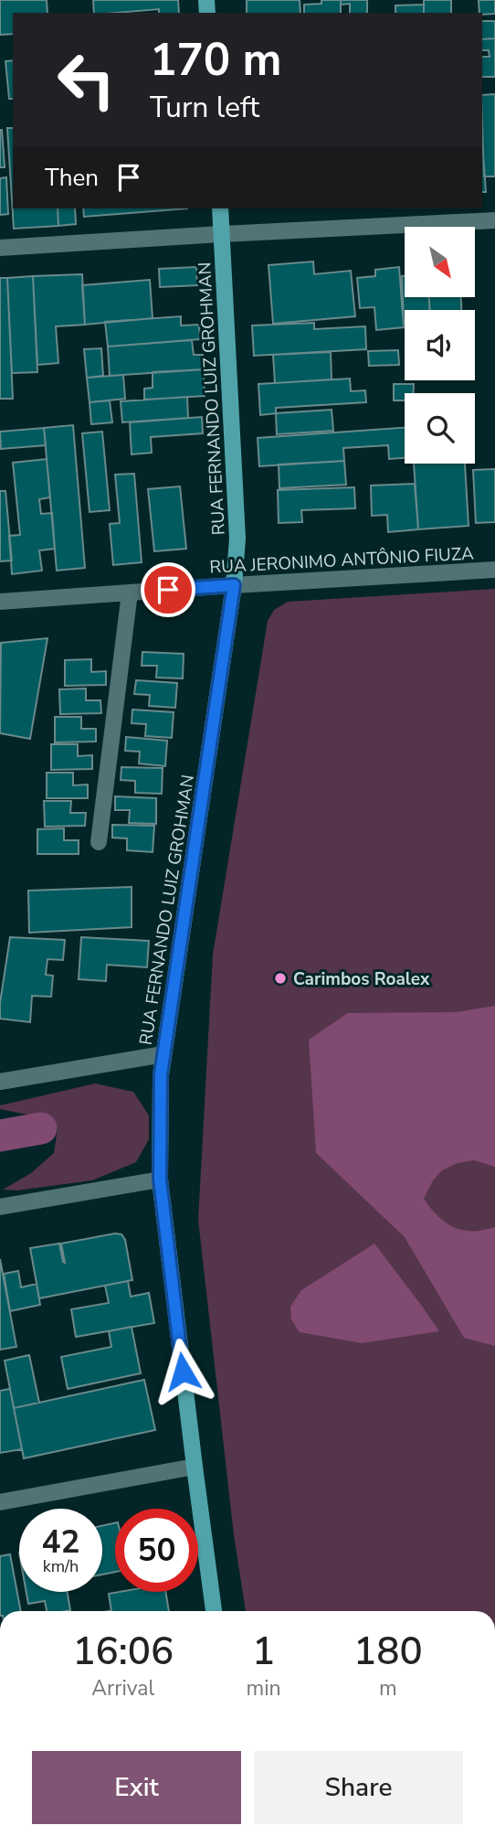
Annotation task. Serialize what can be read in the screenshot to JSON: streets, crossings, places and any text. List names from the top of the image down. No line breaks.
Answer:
{"streets":{"main road":["RUA FERNANDO LUIZ GROHMAN"],"street":["RUA JERONIMO ANTÔNIO FIUZA"]},"crossings":[["RUA FERNANDO LUIZ GROHMAN","RUA JERONIMO ANTÔNIO FIUZA"]],"places":["Carimbos Roalex"],"north":"bottom right","page":{"turn":["170 m","Turn left"],"then":"Then","speed":"42 km/h","limit":"50","eta":["16:06","Arrival","1","min","180","m"],"buttons":["Exit","Share"]}}
